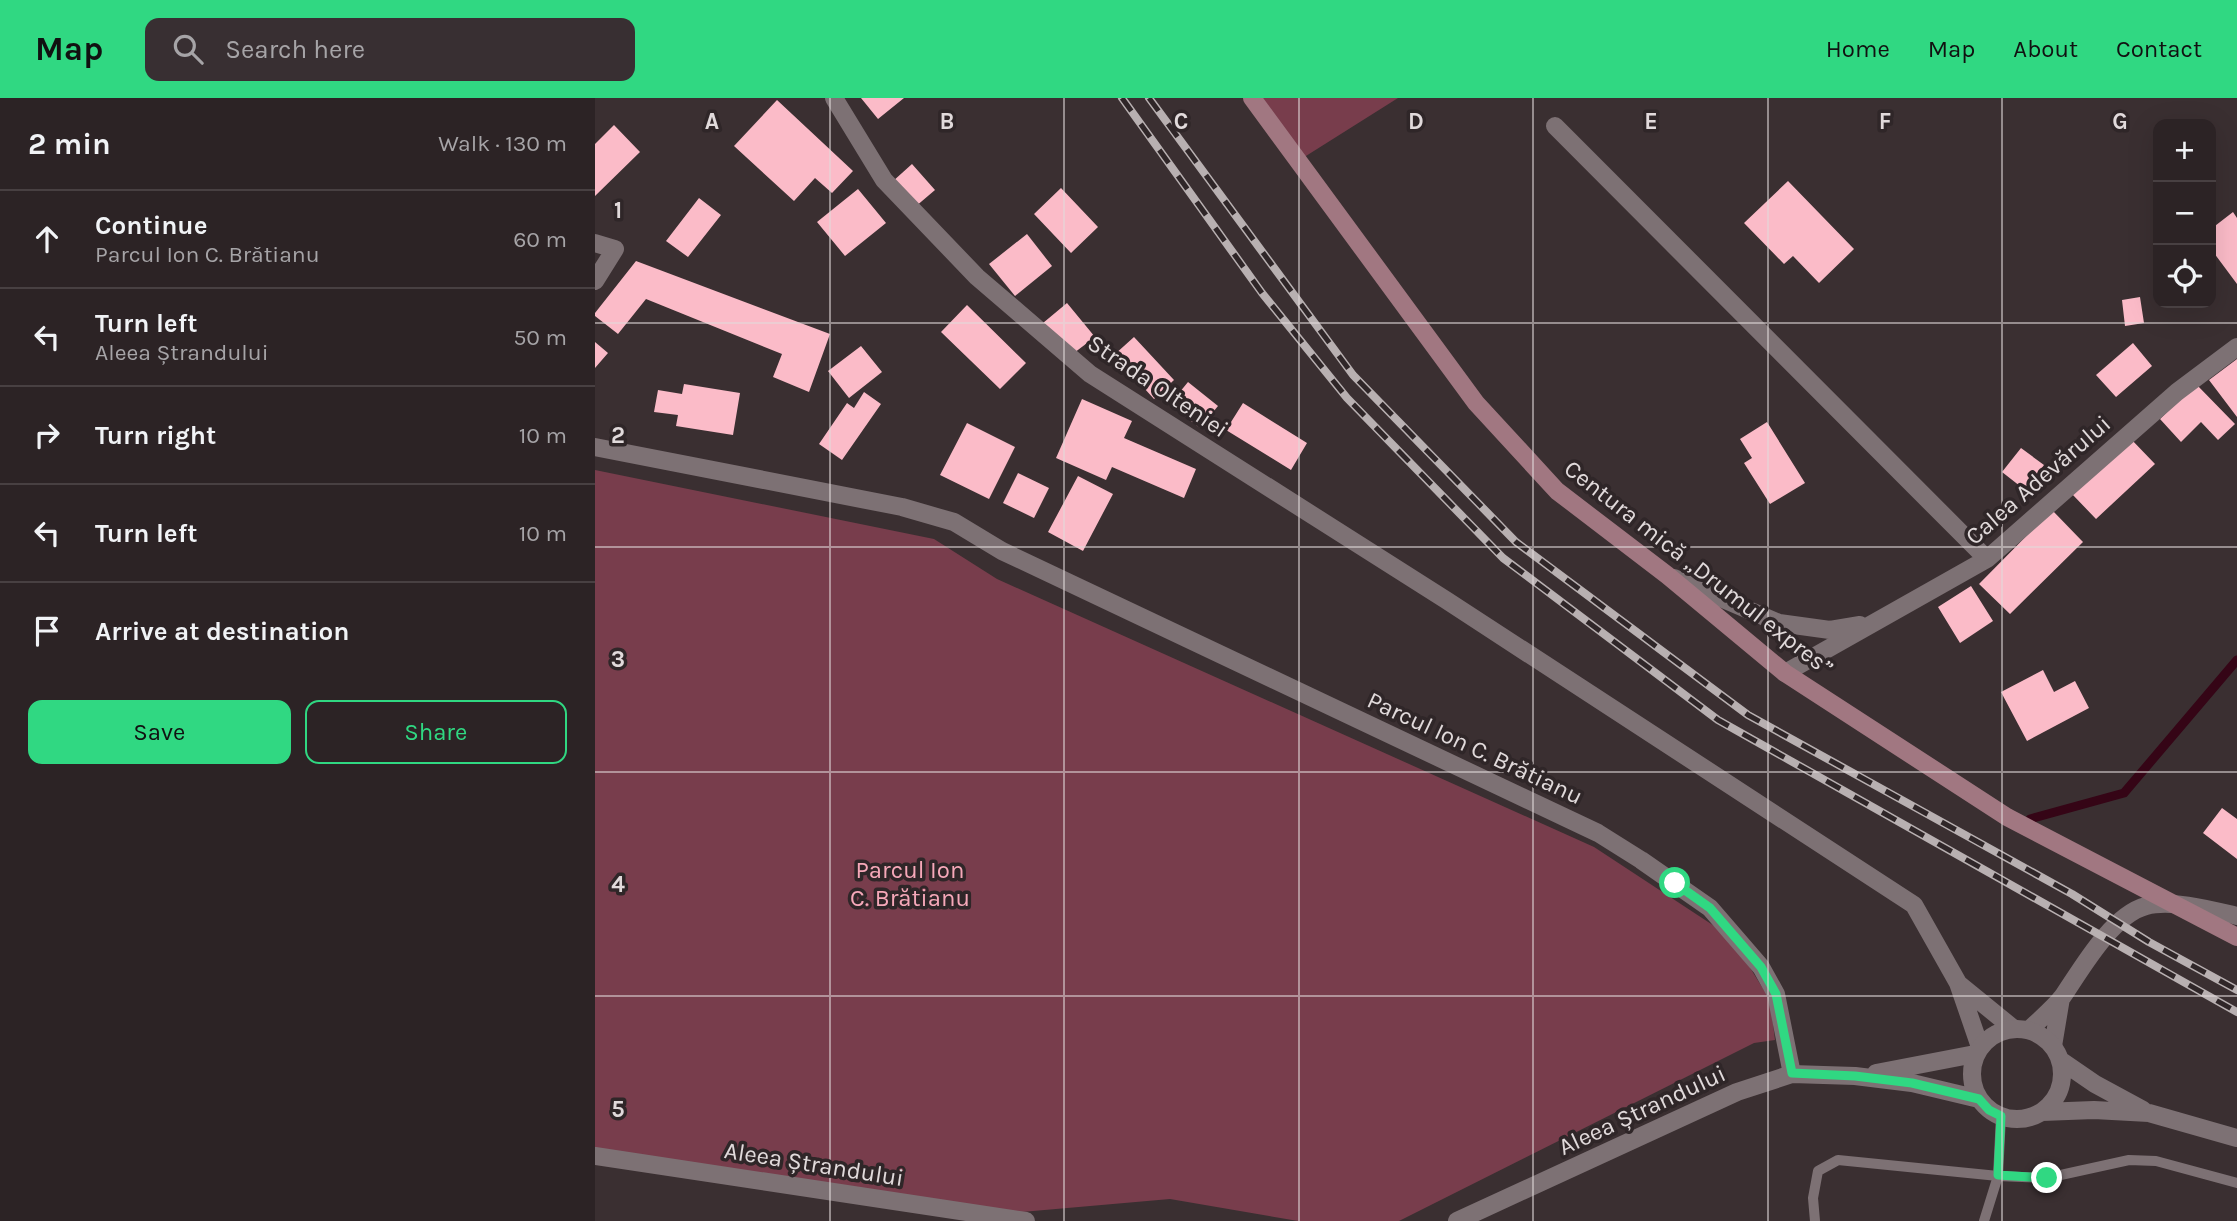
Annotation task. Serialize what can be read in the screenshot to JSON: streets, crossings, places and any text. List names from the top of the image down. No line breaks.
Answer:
{"streets":{"main road":["Centura mică „Drumul expres”"],"street":["Strada Olteniei","Calea Adevărului","Parcul Ion C. Brătianu","Aleea Ștrandului"]},"crossings":[["Calea Adevărului","Centura mică „Drumul expres”"],["Parcul Ion C. Brătianu","Aleea Ștrandului"]],"parks":["Parcul Ion C. Brătianu"],"page":{"header":"Map","search":"Search here","nav":["Home","Map","About","Contact"],"heading":["2 min","Walk · 130 m"],"map_buttons":["+","−"],"list":[["Continue","Parcul Ion C. Brătianu","60 m"],["Turn left","Aleea Ștrandului","50 m"],["Turn right","10 m"],["Turn left","10 m"],"Arrive at destination"],"buttons":["Save","Share"]},"grid":{"columns":["A","B","C","D","E","F","G"],"rows":["1","2","3","4","5"]}}
